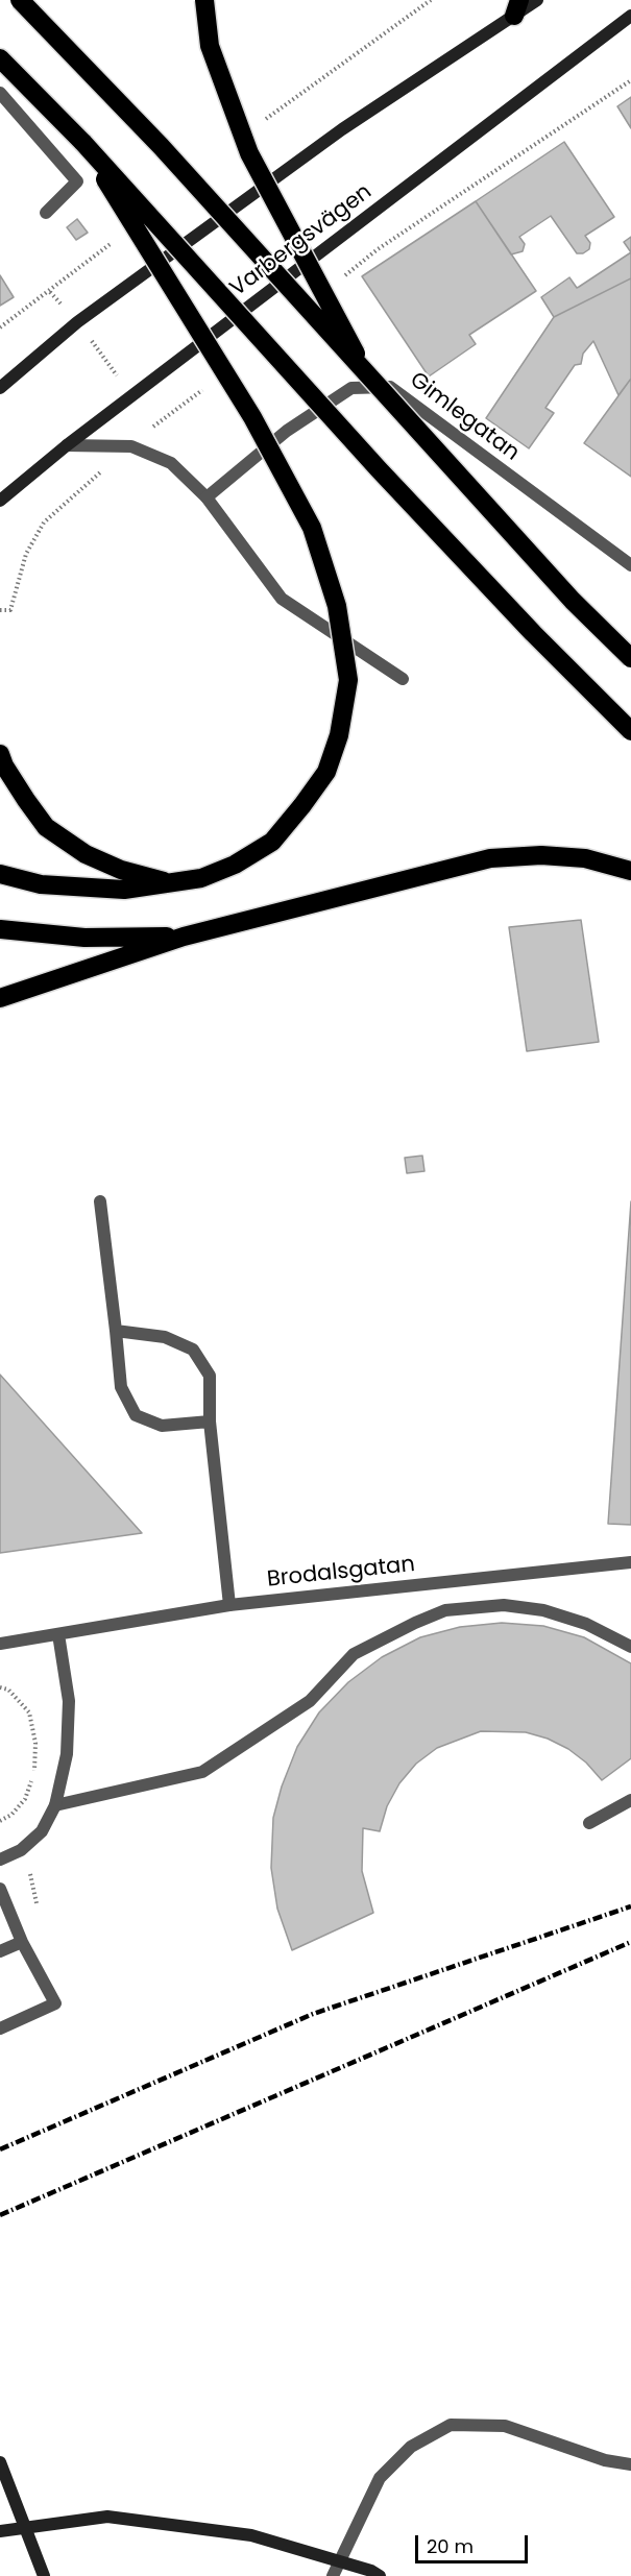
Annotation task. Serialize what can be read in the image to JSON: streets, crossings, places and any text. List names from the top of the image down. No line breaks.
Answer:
{"streets":{"main road":["Varbergsvägen"],"street":["Gimlegatan","Brodalsgatan"]},"scale_bar":"20 m"}
